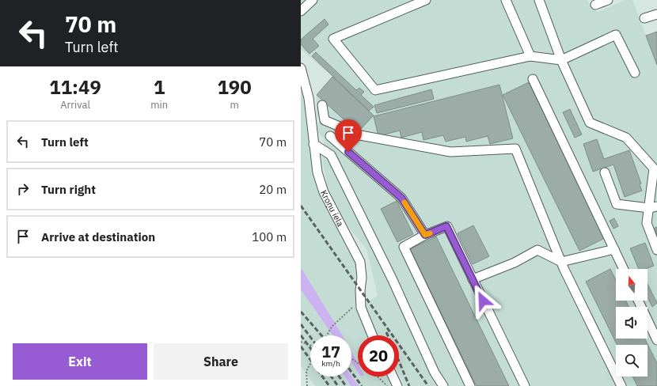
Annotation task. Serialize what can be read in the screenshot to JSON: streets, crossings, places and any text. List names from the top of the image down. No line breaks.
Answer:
{"streets":{"street":["Kroņu iela"]},"north":"top","page":{"turn":["70 m","Turn left"],"eta":["11:49","Arrival","1","min","190","m"],"list":[{"name":"Turn left","value":"70 m"},{"name":"Turn right","value":"20 m"},{"name":"Arrive at destination","value":"100 m"}],"speed":"17 km/h","limit":"20","buttons":["Exit","Share"]}}
